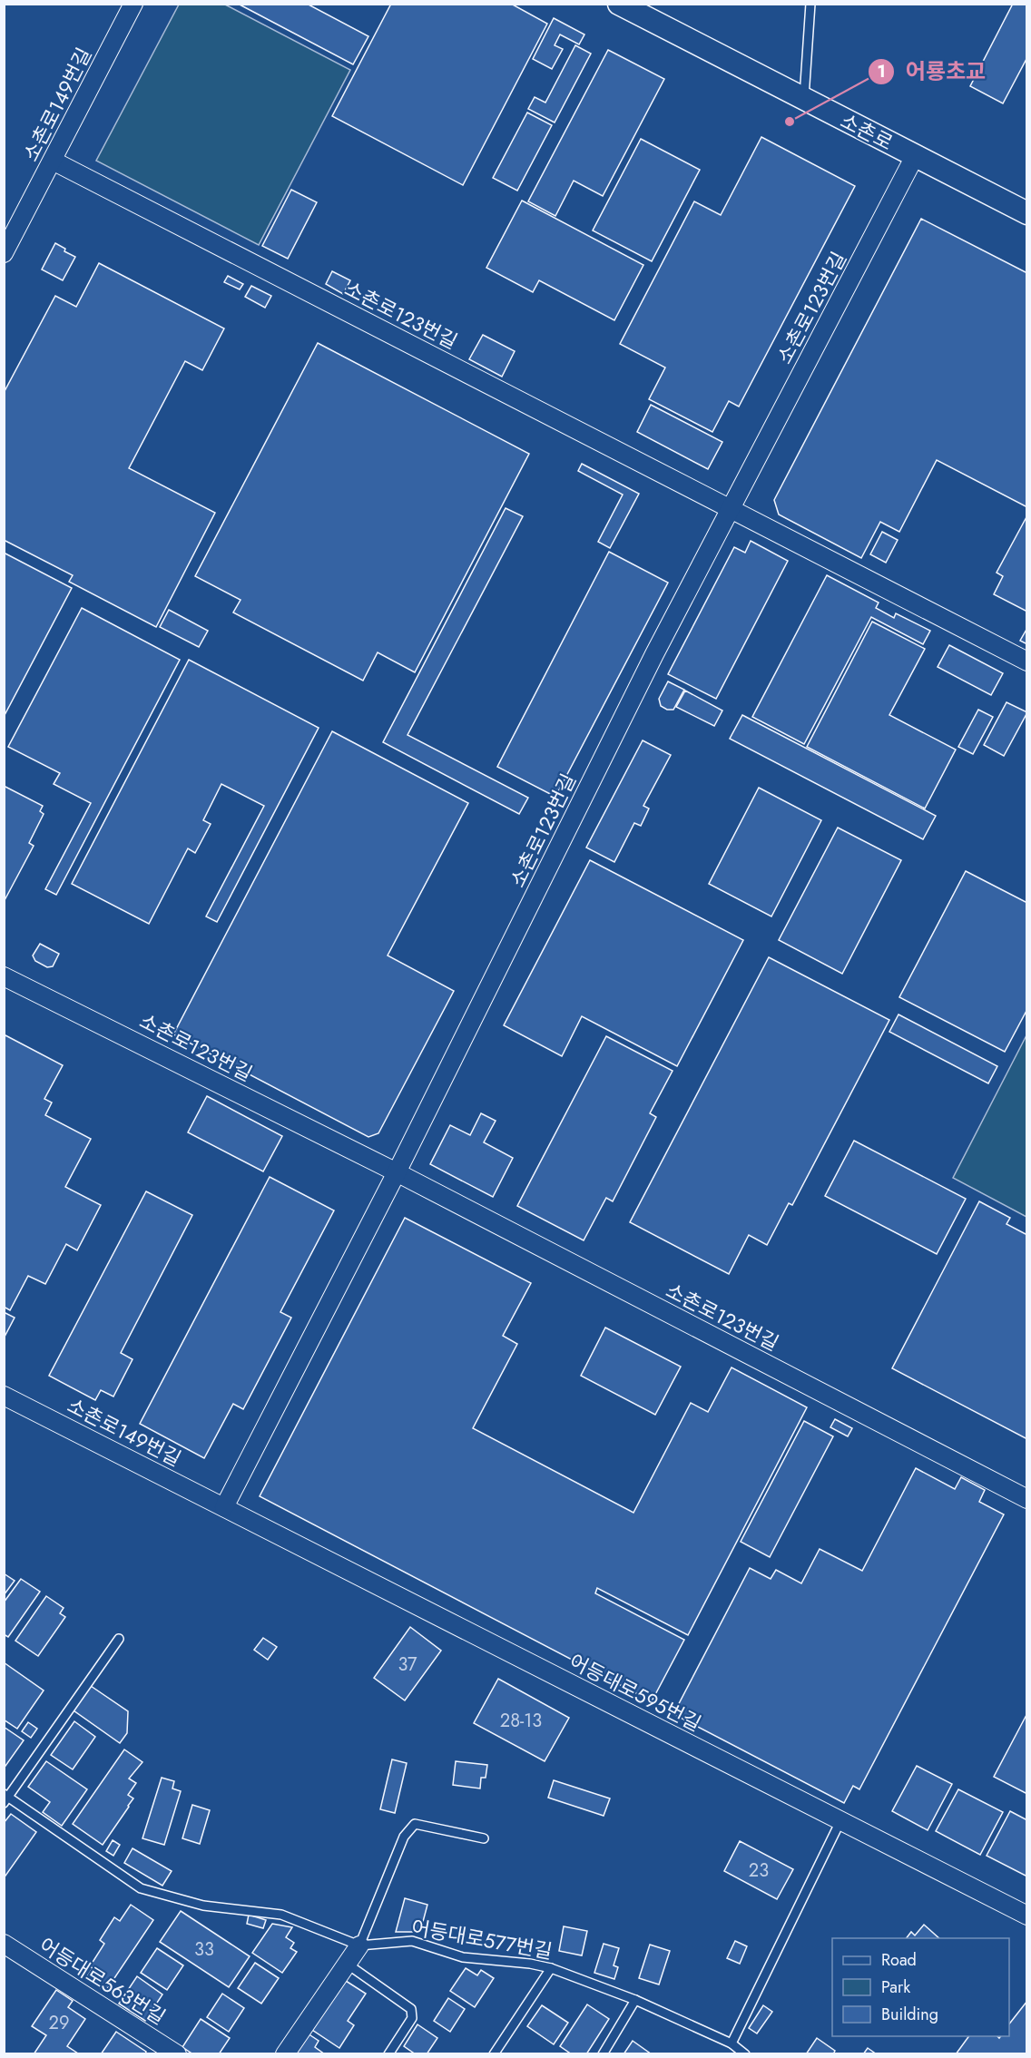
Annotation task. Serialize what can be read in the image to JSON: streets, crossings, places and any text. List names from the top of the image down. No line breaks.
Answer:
{"streets":{"street":["소촌로149번길","소촌로","소촌로123번길","어등대로595번길","어등대로563번길"],"lane":["어등대로577번길"]},"crossings":[["소촌로149번길","소촌로123번길"],["소촌로149번길","어등대로595번길"],["소촌로","소촌로123번길"],["소촌로123번길","어등대로595번길"]],"places":["어룡초교"],"house_numbers":["37","28-13","23","33","29"],"legend":["Road","Park","Building"]}
